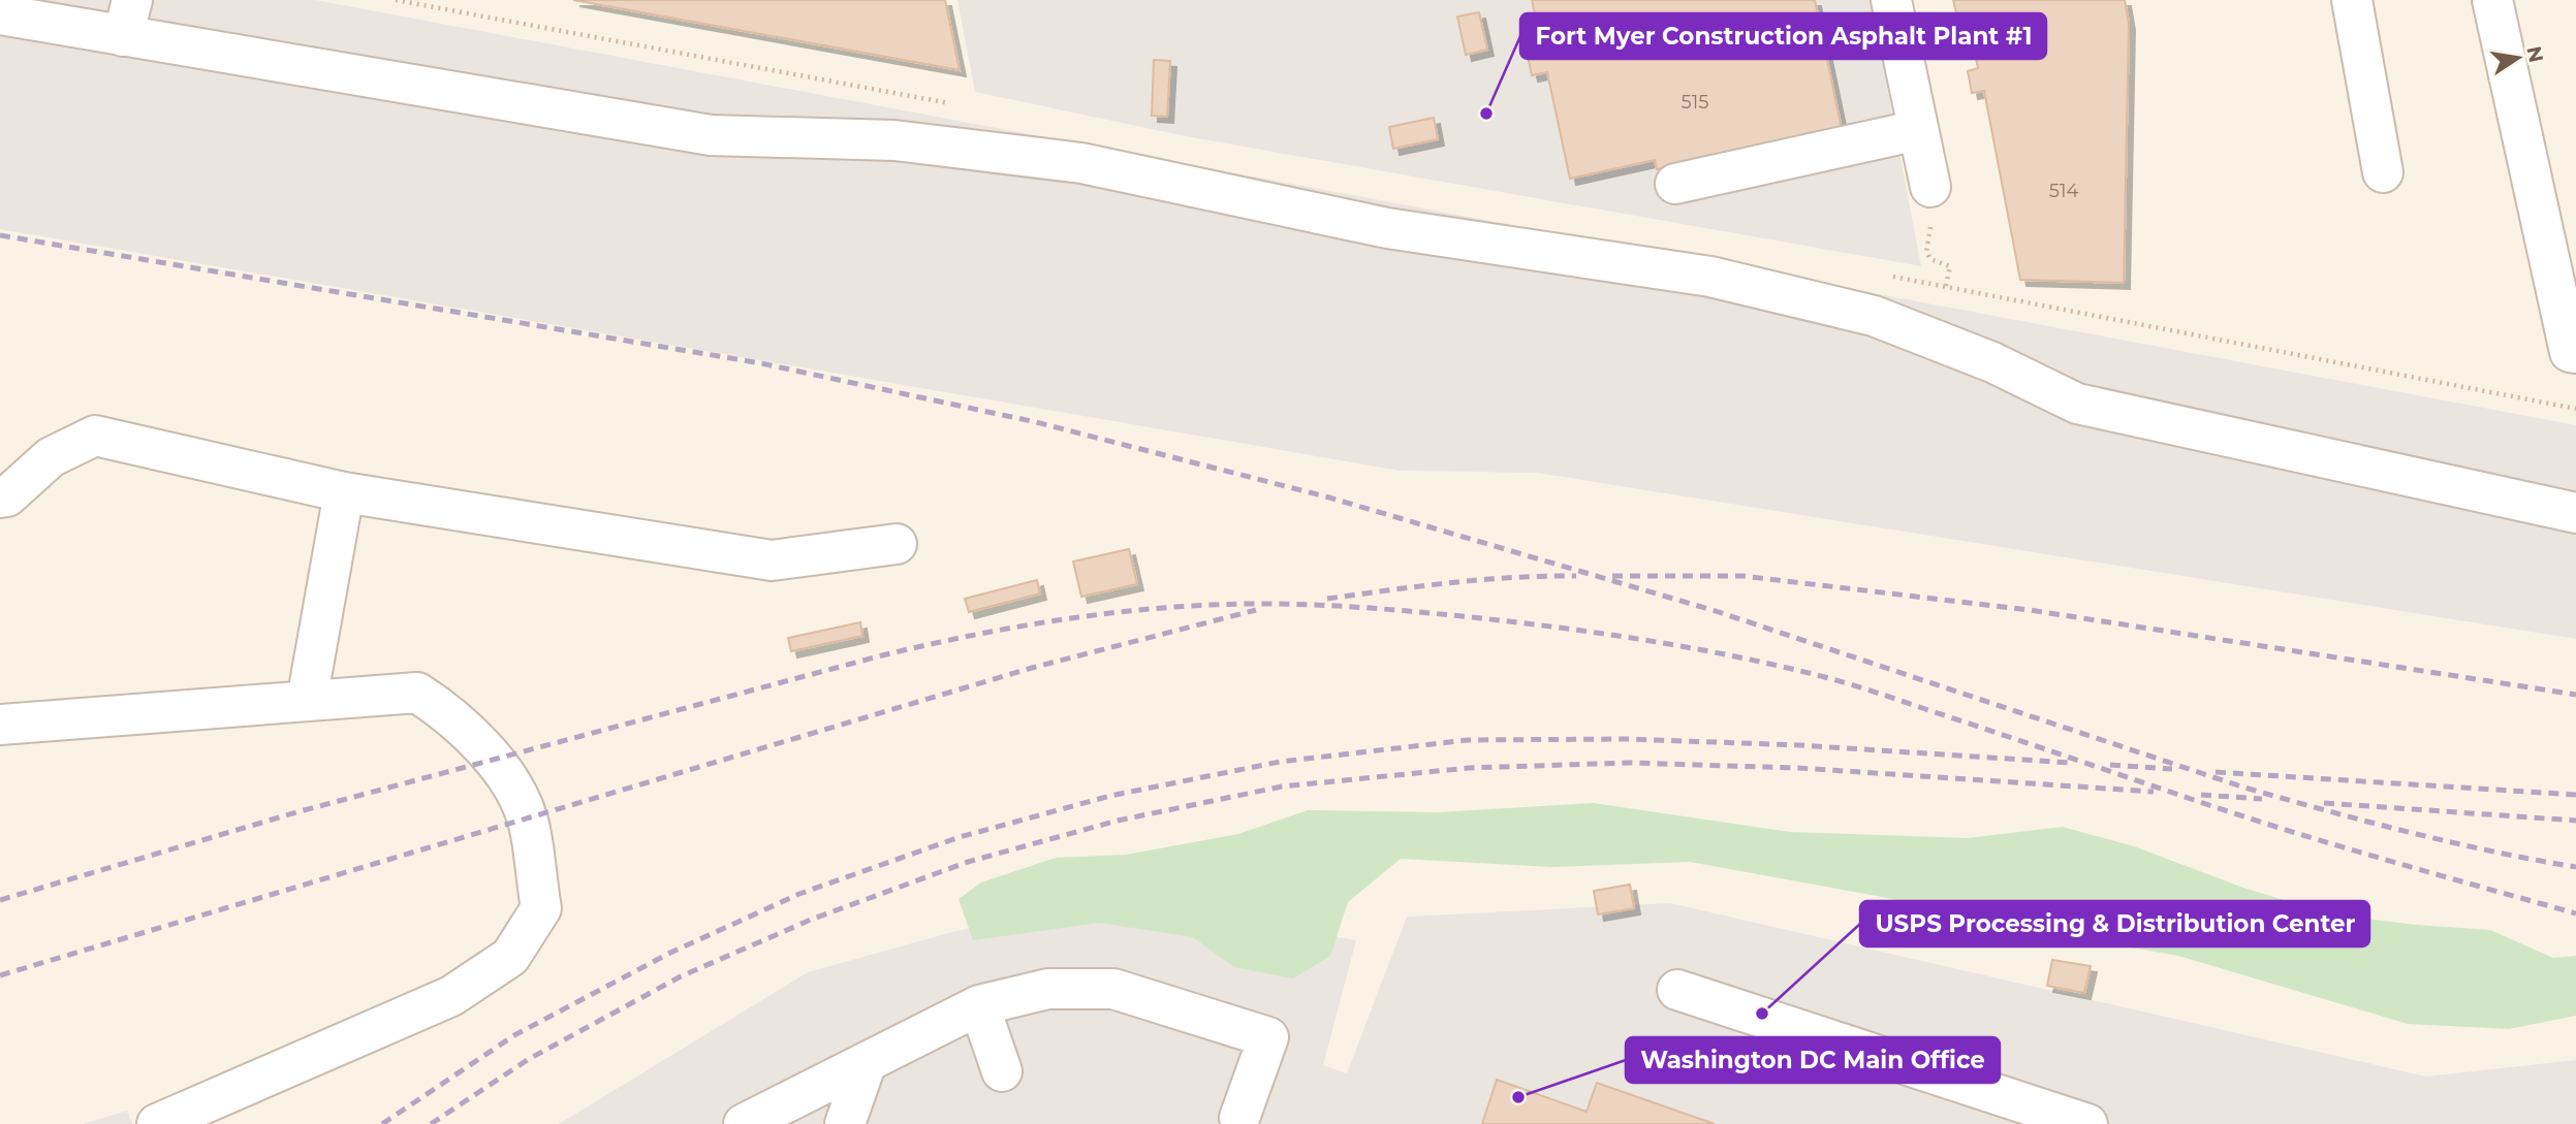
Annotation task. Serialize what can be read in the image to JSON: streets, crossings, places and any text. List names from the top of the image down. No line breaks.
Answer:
{"places":["Fort Myer Construction Asphalt Plant #1","USPS Processing & Distribution Center","Washington DC Main Office"],"house_numbers":["515","514"],"north":"right"}
